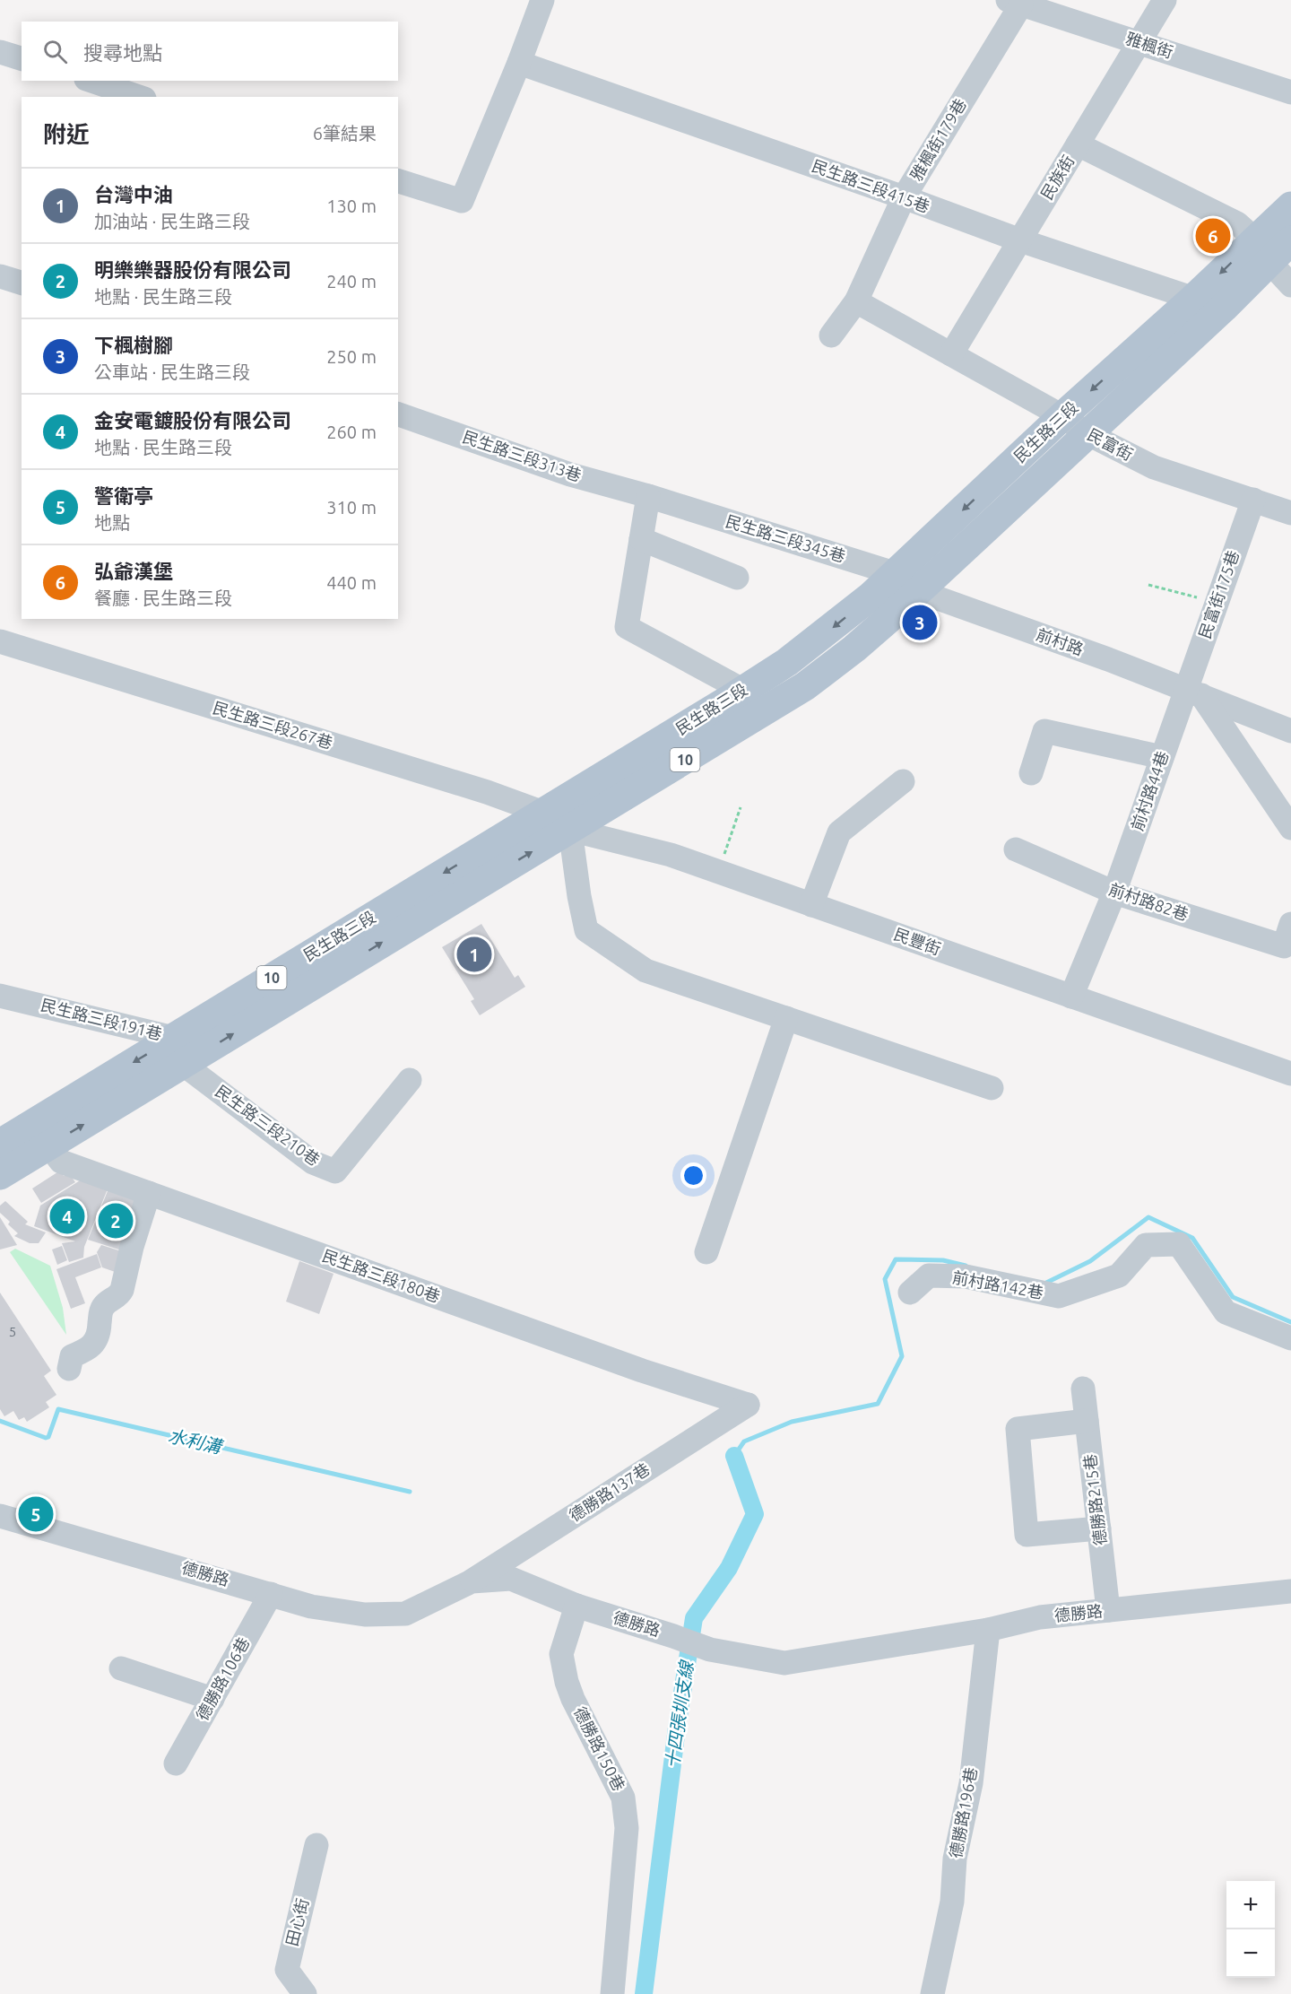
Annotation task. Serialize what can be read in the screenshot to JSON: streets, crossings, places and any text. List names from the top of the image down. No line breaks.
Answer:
{"streets":{"main road":["民生路三段","10"],"street":["雅楓街","雅楓街179巷","民族街","民生路三段415巷","民富街","民生路三段313巷","民生路三段345巷","民富街175巷","前村路","民生路三段267巷","前村路44巷","前村路82巷","民豐街","民生路三段191巷","民生路三段210巷","民生路三段180巷","前村路142巷","德勝路137巷","德勝路215巷","德勝路","德勝路106巷","德勝路150巷","德勝路196巷","田心街"]},"crossings":[["雅楓街","雅楓街179巷"],["雅楓街","民族街"],["雅楓街179巷","民生路三段415巷"],["雅楓街179巷","民富街"],["民族街","民生路三段415巷"],["民族街","民富街"],["民生路三段415巷","民生路三段"],["民生路三段","民富街"],["民生路三段","民生路三段345巷"],["民生路三段","前村路"],["民生路三段","民生路三段267巷"],["民生路三段","民豐街"],["民生路三段","民生路三段191巷"],["民生路三段","民生路三段210巷"],["民生路三段","民生路三段180巷"],["民富街","民富街175巷"],["民生路三段313巷","民生路三段345巷"],["民生路三段345巷","前村路"],["民富街175巷","前村路"],["民富街175巷","前村路44巷"],["前村路","前村路44巷"],["民生路三段267巷","民豐街"],["前村路44巷","前村路82巷"],["前村路44巷","民豐街"],["民生路三段191巷","民生路三段210巷"],["民生路三段180巷","德勝路137巷"],["德勝路137巷","德勝路"],["德勝路215巷","德勝路"],["德勝路","德勝路106巷"],["德勝路","德勝路150巷"],["德勝路","德勝路196巷"]],"water":["水利溝","十四張圳支線"],"house_numbers":["5"],"page":{"search":"搜尋地點","heading":["附近","6筆結果"],"list":[{"mark":"1","name":"台灣中油","note":"加油站 · 民生路三段","value":"130 m"},{"mark":"2","name":"明樂樂器股份有限公司","note":"地點 · 民生路三段","value":"240 m"},{"mark":"3","name":"下楓樹腳","note":"公車站 · 民生路三段","value":"250 m"},{"mark":"4","name":"金安電鍍股份有限公司","note":"地點 · 民生路三段","value":"260 m"},{"mark":"5","name":"警衛亭","note":"地點","value":"310 m"},{"mark":"6","name":"弘爺漢堡","note":"餐廳 · 民生路三段","value":"440 m"}],"pins":["6","3","1","4","2","5"],"map_buttons":["+","−"]}}
